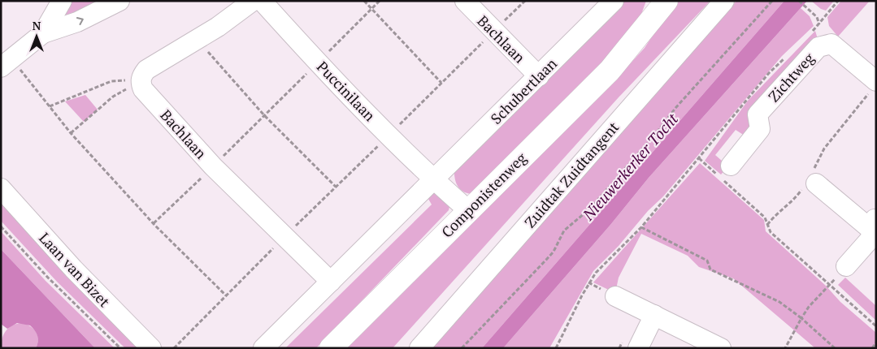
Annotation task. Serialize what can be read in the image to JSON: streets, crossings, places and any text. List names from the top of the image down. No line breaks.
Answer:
{"streets":{"main road":["Componistenweg"],"street":["Bachlaan","Zichtweg","Puccinilaan","Schubertlaan","Zuidtak Zuidtangent","Laan van Bizet"]},"crossings":[["Bachlaan","Schubertlaan"],["Puccinilaan","Schubertlaan"]],"water":["Nieuwerkerker Tocht"],"north":"top"}
